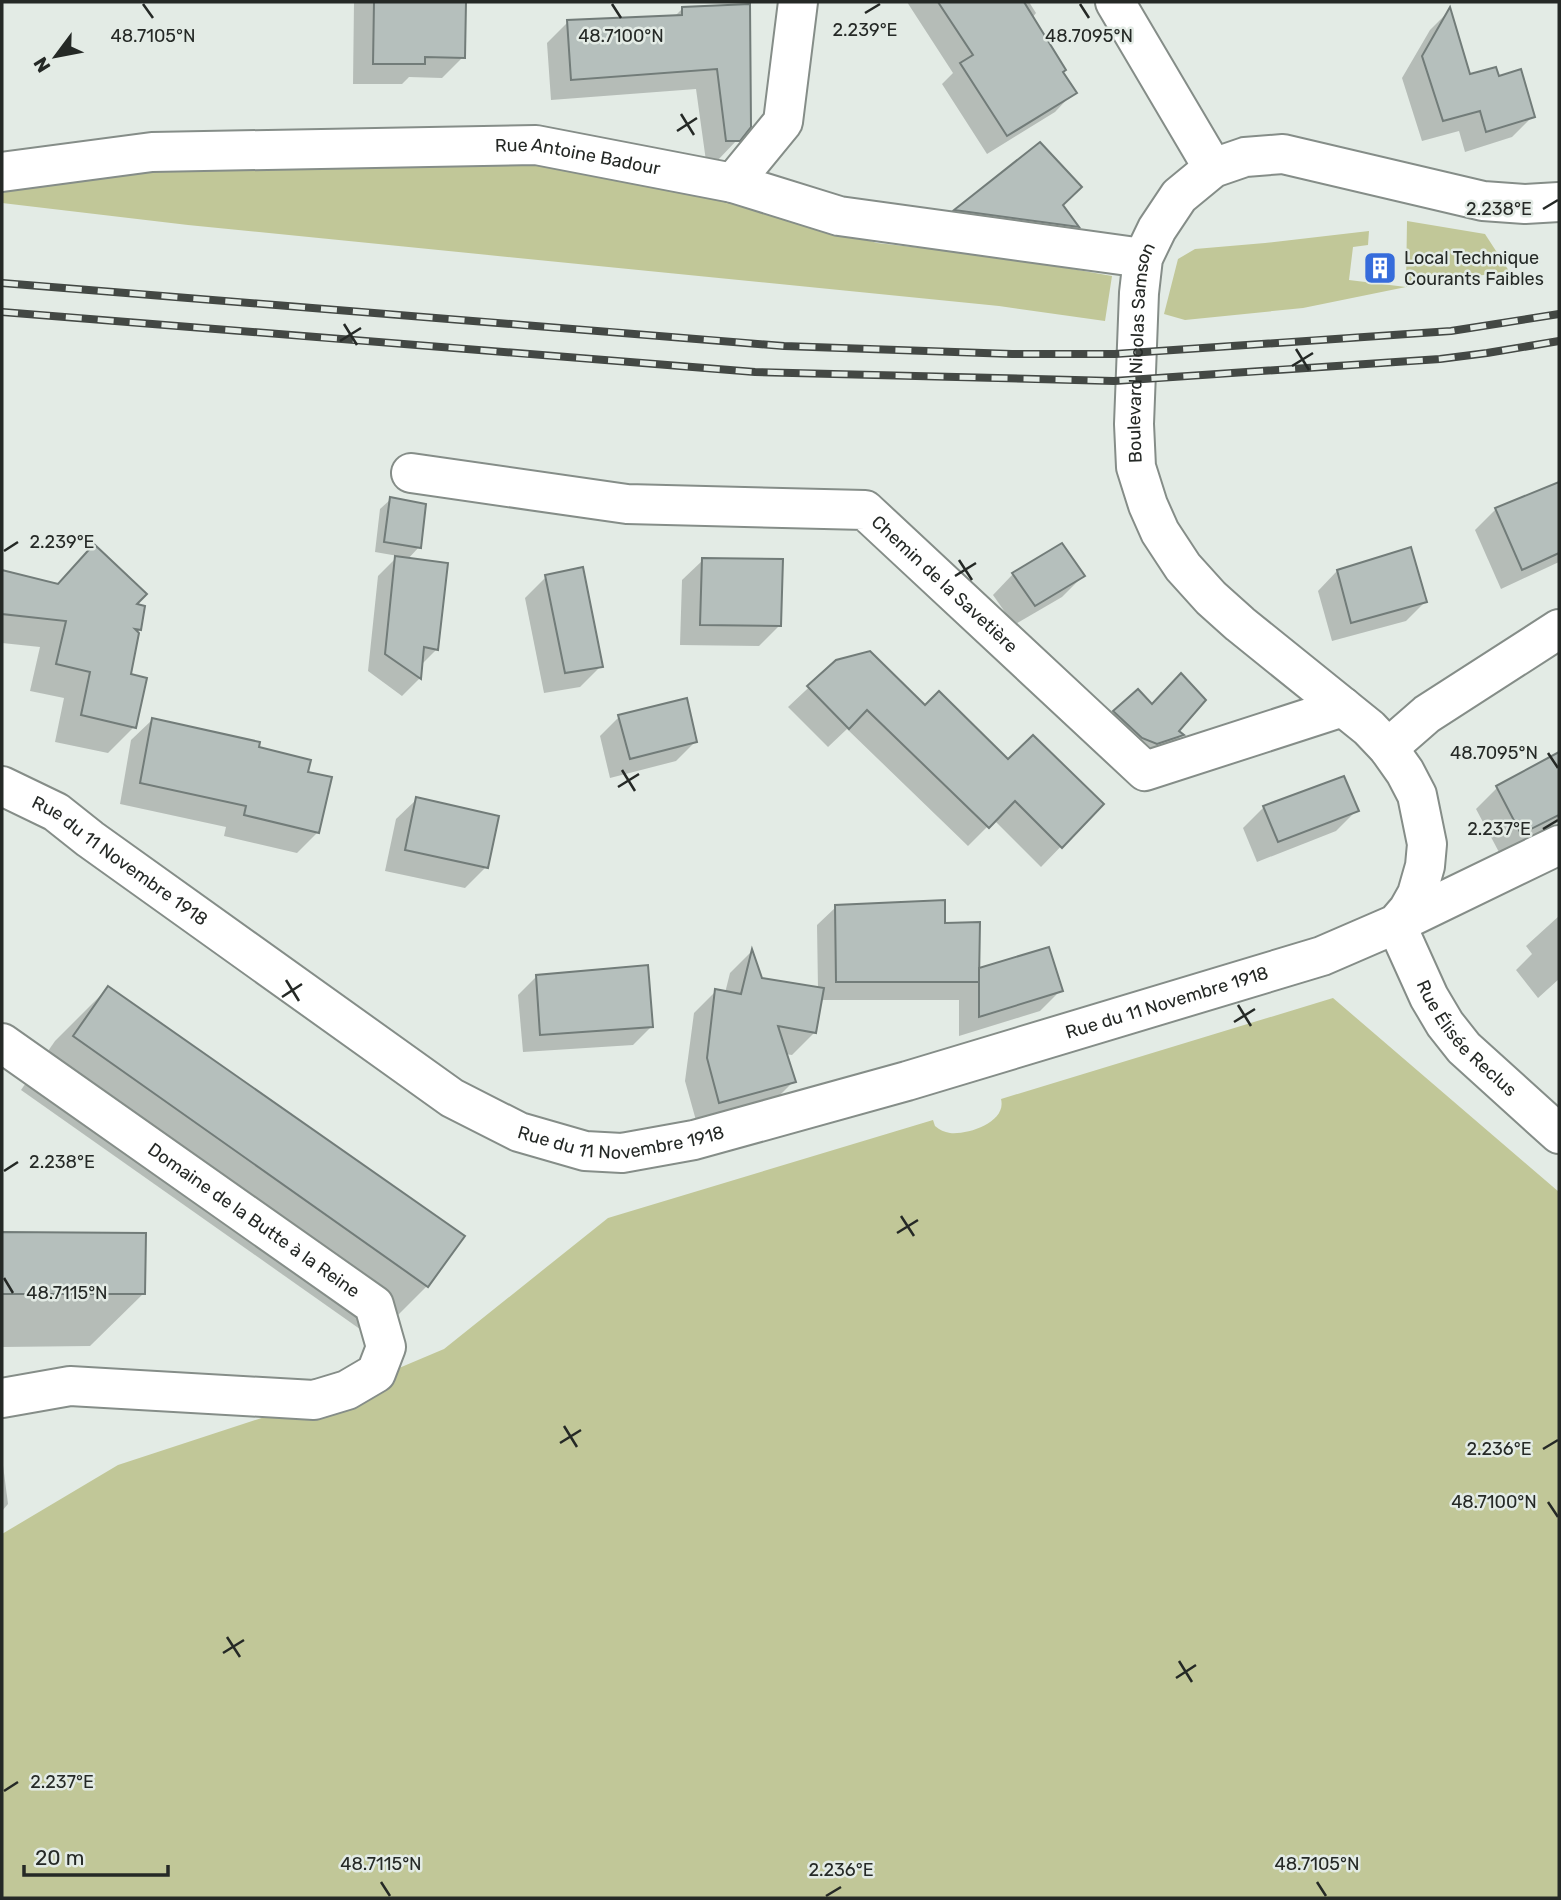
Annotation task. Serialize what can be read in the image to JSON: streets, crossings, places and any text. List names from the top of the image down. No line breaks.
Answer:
{"streets":{"street":["Rue Antoine Badour","Boulevard Nicolas Samson","Chemin de la Savetière","Rue du 11 Novembre 1918","Rue Élisée Reclus","Domaine de la Butte à la Reine"]},"crossings":[["Rue Antoine Badour","Boulevard Nicolas Samson"],["Boulevard Nicolas Samson","Chemin de la Savetière"],["Boulevard Nicolas Samson","Rue du 11 Novembre 1918"],["Boulevard Nicolas Samson","Rue Élisée Reclus"],["Rue du 11 Novembre 1918","Rue Élisée Reclus"]],"places":{"building":["Local Technique Courants Faibles"]},"scale_bar":"20 m","north":"bottom left","coordinates":["2.239°E","48.7105°N","48.7100°N","48.7095°N","2.238°E","2.237°E","48.7115°N","2.236°E"]}
